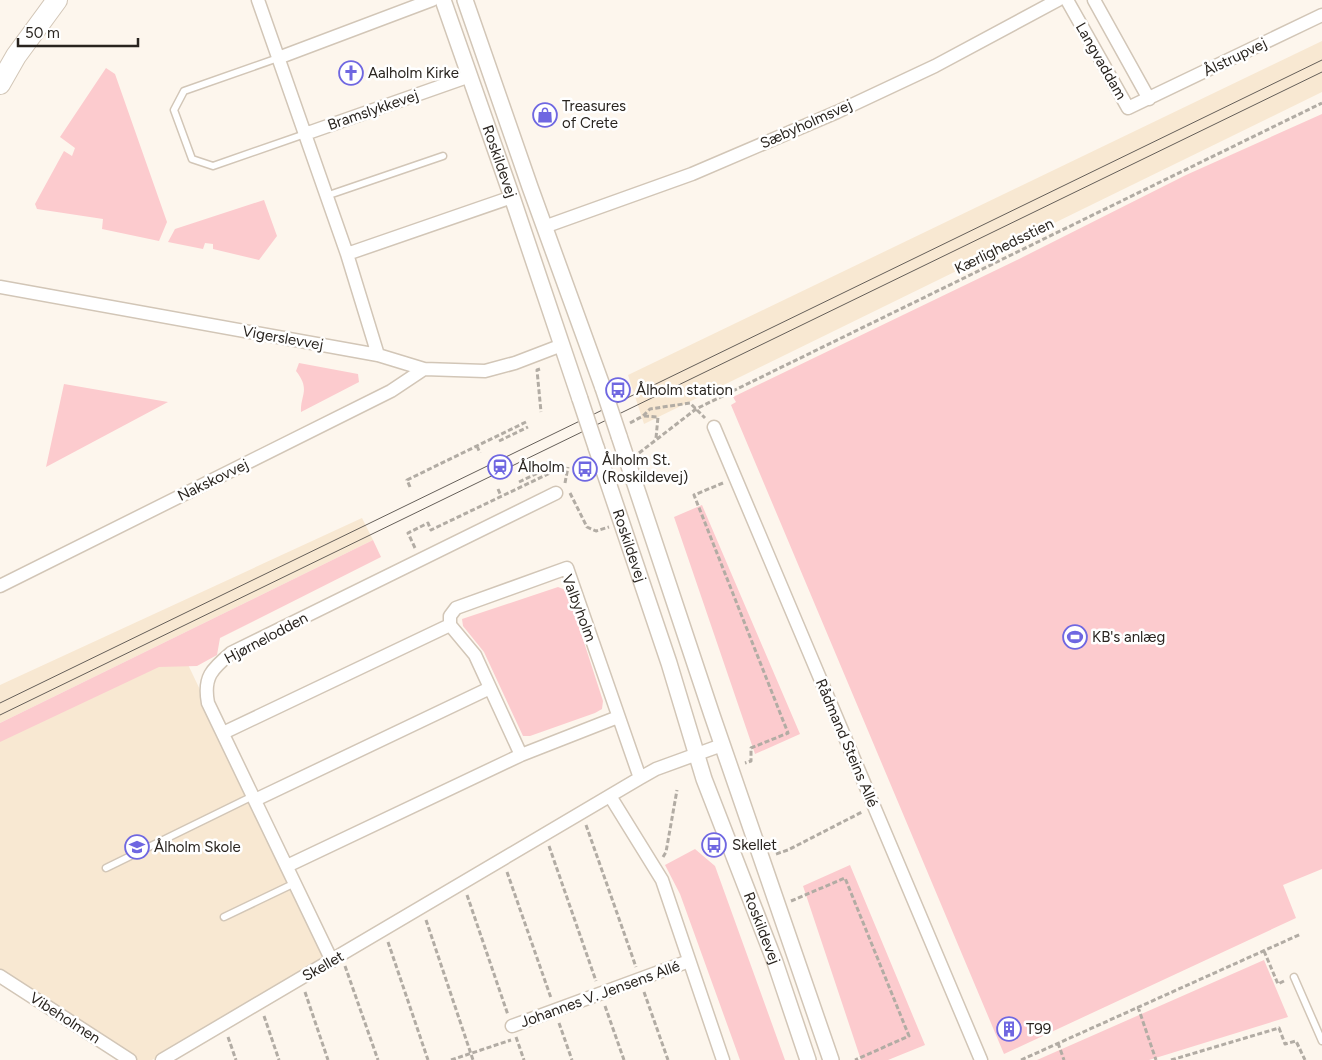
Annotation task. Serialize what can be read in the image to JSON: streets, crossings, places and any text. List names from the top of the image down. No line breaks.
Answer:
{"streets":{"street":["Ålstrupvej","Langvaddam","Bramslykkevej","Sæbyholmsvej","Roskildevej","Vigerslevvej","Nakskovvej","Valbyholm","Hjørnelodden","Rådmand Steins Allé","Skellet","Johannes V. Jensens Allé","Vibeholmen"],"path":["Kærlighedsstien"]},"crossings":[["Ålstrupvej","Langvaddam"],["Bramslykkevej","Roskildevej"],["Sæbyholmsvej","Roskildevej"],["Roskildevej","Kærlighedsstien"],["Roskildevej","Vigerslevvej"],["Roskildevej","Skellet"],["Vigerslevvej","Nakskovvej"],["Valbyholm","Skellet"],["Hjørnelodden","Skellet"],["Skellet","Johannes V. Jensens Allé"]],"places":{"church":["Aalholm Kirke"],"shop":["Treasures of Crete"],"bus stop":["Ålholm station","Ålholm St. (Roskildevej)","Skellet"],"station":["Ålholm"],"sports":["KB's anlæg"],"school or university":["Ålholm Skole"],"building":["T99"]},"scale_bar":"50 m"}
